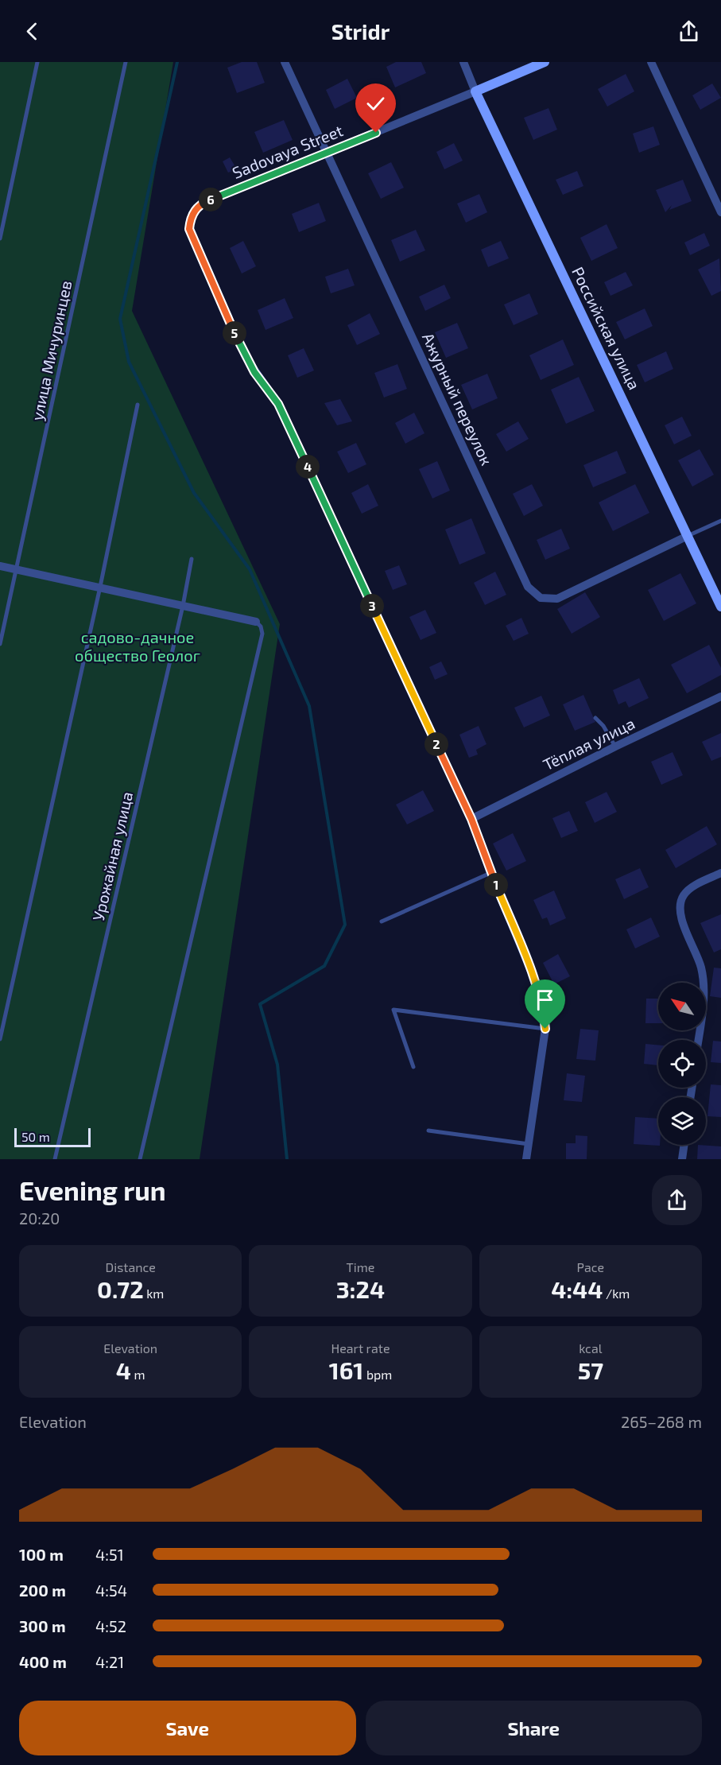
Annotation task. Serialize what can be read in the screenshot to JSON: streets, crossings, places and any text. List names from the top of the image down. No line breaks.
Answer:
{"streets":{"street":["Sadovaya Street","Российская улица","Ажурный переулок","Тёплая улица"],"lane":["улица Мичуринцев","Урожайная улица"]},"crossings":[["Sadovaya Street","Российская улица"],["Sadovaya Street","Ажурный переулок"],["Sadovaya Street","Тёплая улица"],["Российская улица","Ажурный переулок"]],"parks":["садово-дачное общество Геолог"],"scale_bar":"50 m","north":"top left","page":{"header":"Stridr","pins":["6","5","4","3","2","1"],"scale":"50 m","heading":["Evening run","20:20"],"stats":[["Distance","0.72 km"],["Time","3:24"],["Pace","4:44 /km"],["Elevation","4 m"],["Heart rate","161 bpm"],["kcal","57"]],"chart":["Elevation","265–268 m"],"list":[{"name":"100 m","note":"4:51"},{"name":"200 m","note":"4:54"},{"name":"300 m","note":"4:52"},{"name":"400 m","note":"4:21"}],"buttons":["Save","Share"]}}
